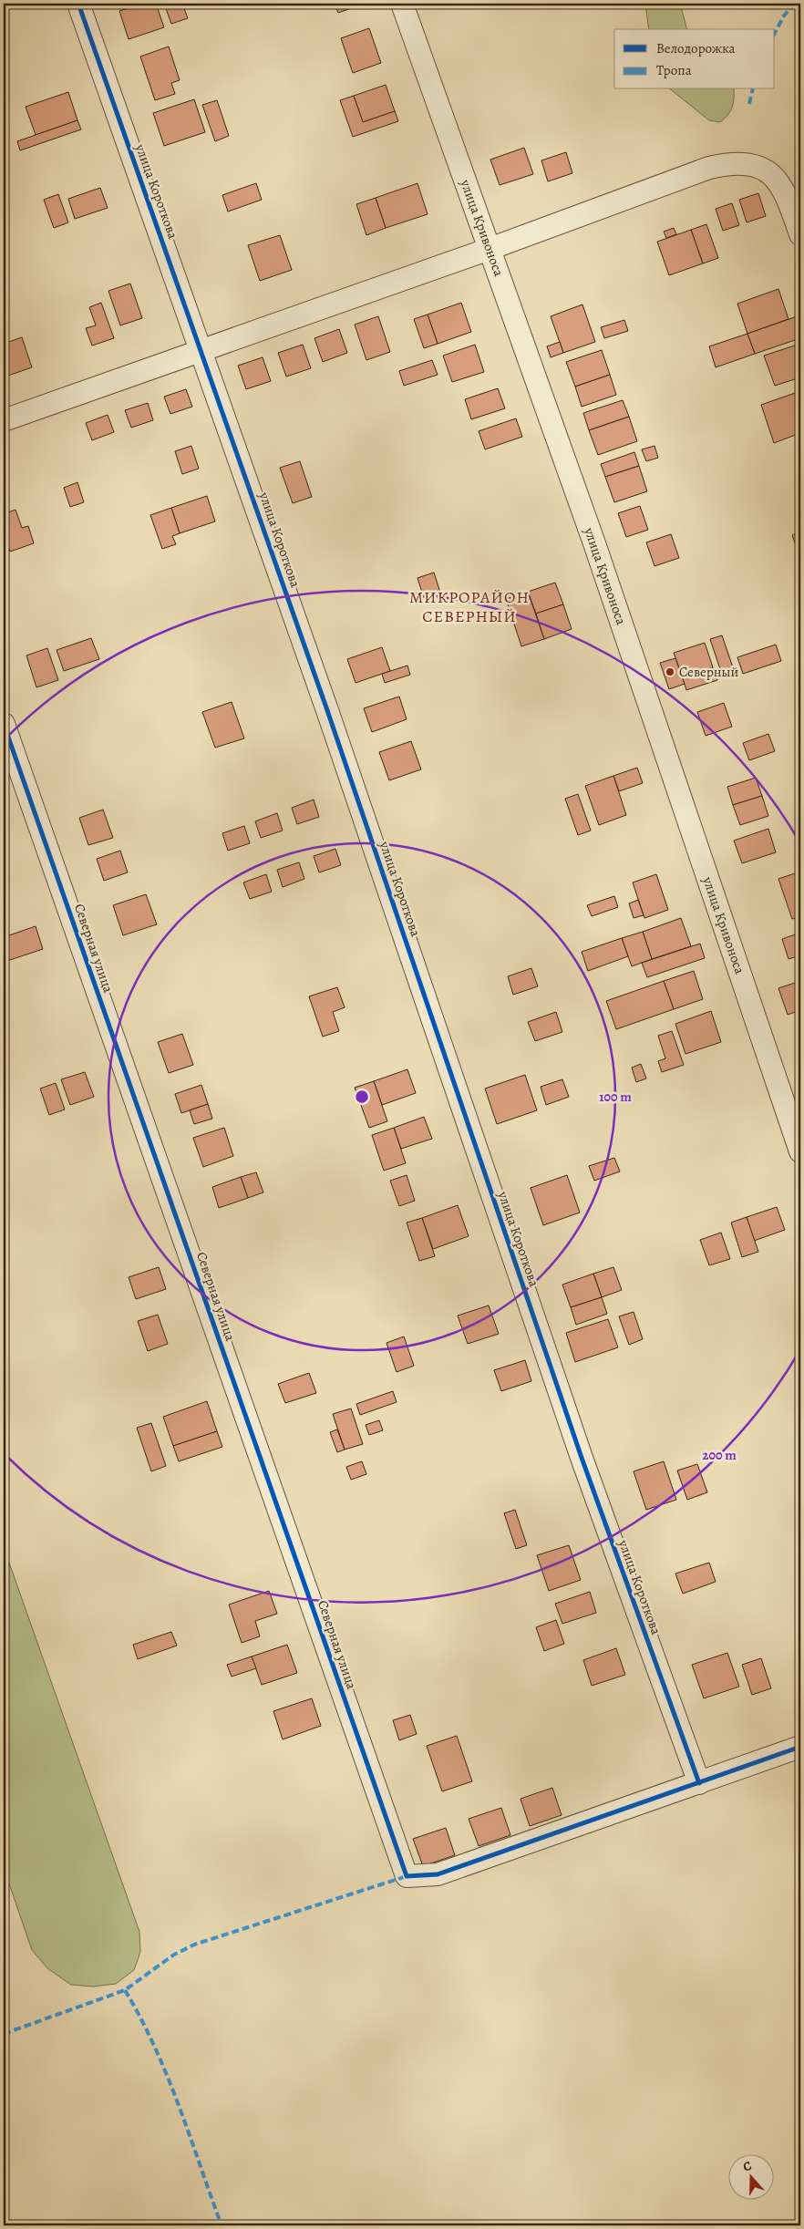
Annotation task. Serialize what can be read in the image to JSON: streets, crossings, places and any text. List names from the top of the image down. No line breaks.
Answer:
{"streets":{"street":["улица Короткова","улица Кривоноса","Северная улица"]},"crossings":[["улица Короткова","Северная улица"]],"districts":["МИКРОРАЙОН СЕВЕРНЫЙ"],"places":["Северный"],"legend":["Велодорожка","Тропа"],"north":"top","rings":["100 m","200 m"]}
